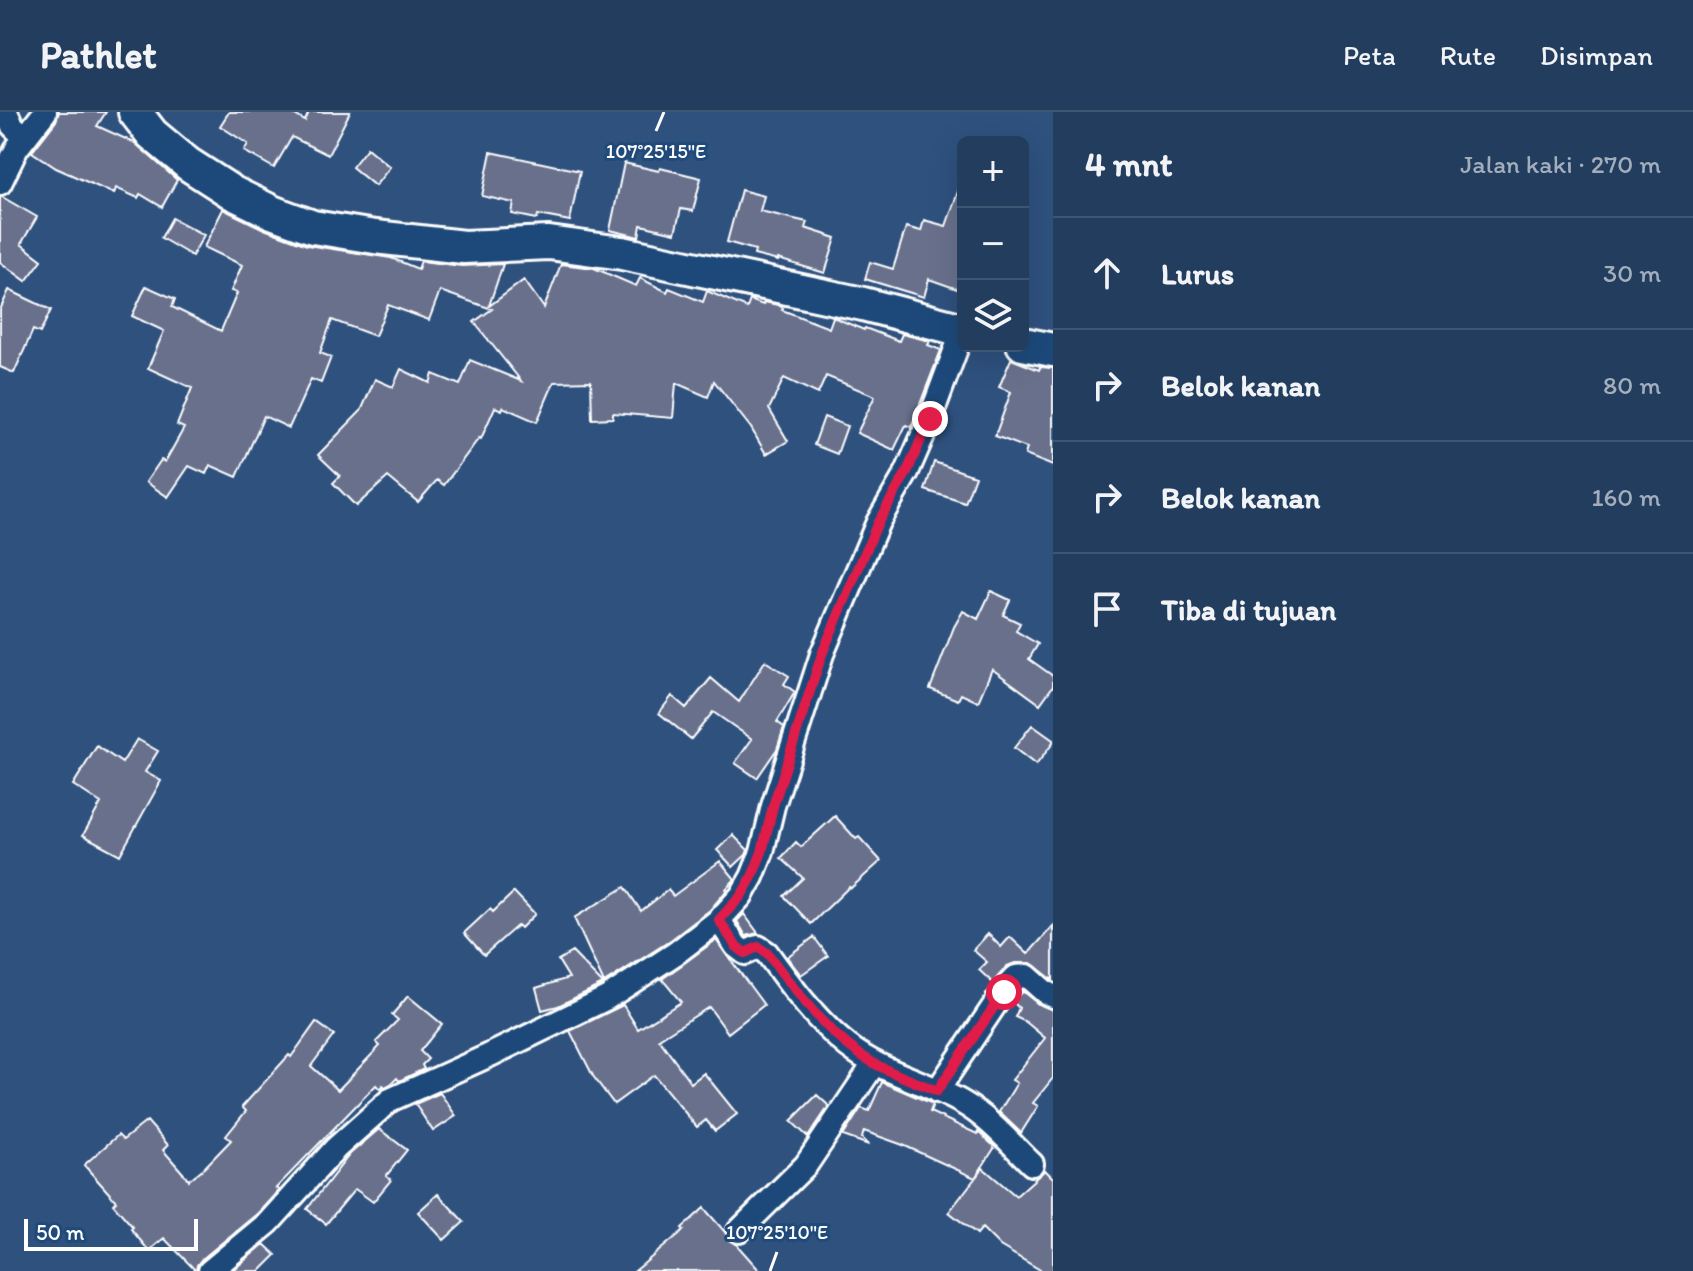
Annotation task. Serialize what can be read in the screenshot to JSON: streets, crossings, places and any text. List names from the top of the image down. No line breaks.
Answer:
{"scale_bar":"50 m","page":{"header":"Pathlet","nav":["Peta","Rute","Disimpan"],"heading":["4 mnt","Jalan kaki · 270 m"],"map_buttons":["+","−"],"list":[["Lurus","30 m"],["Belok kanan","80 m"],["Belok kanan","160 m"],"Tiba di tujuan"],"scale":"50 m"},"coordinates":["107°25'15\"E","107°25'10\"E"]}
